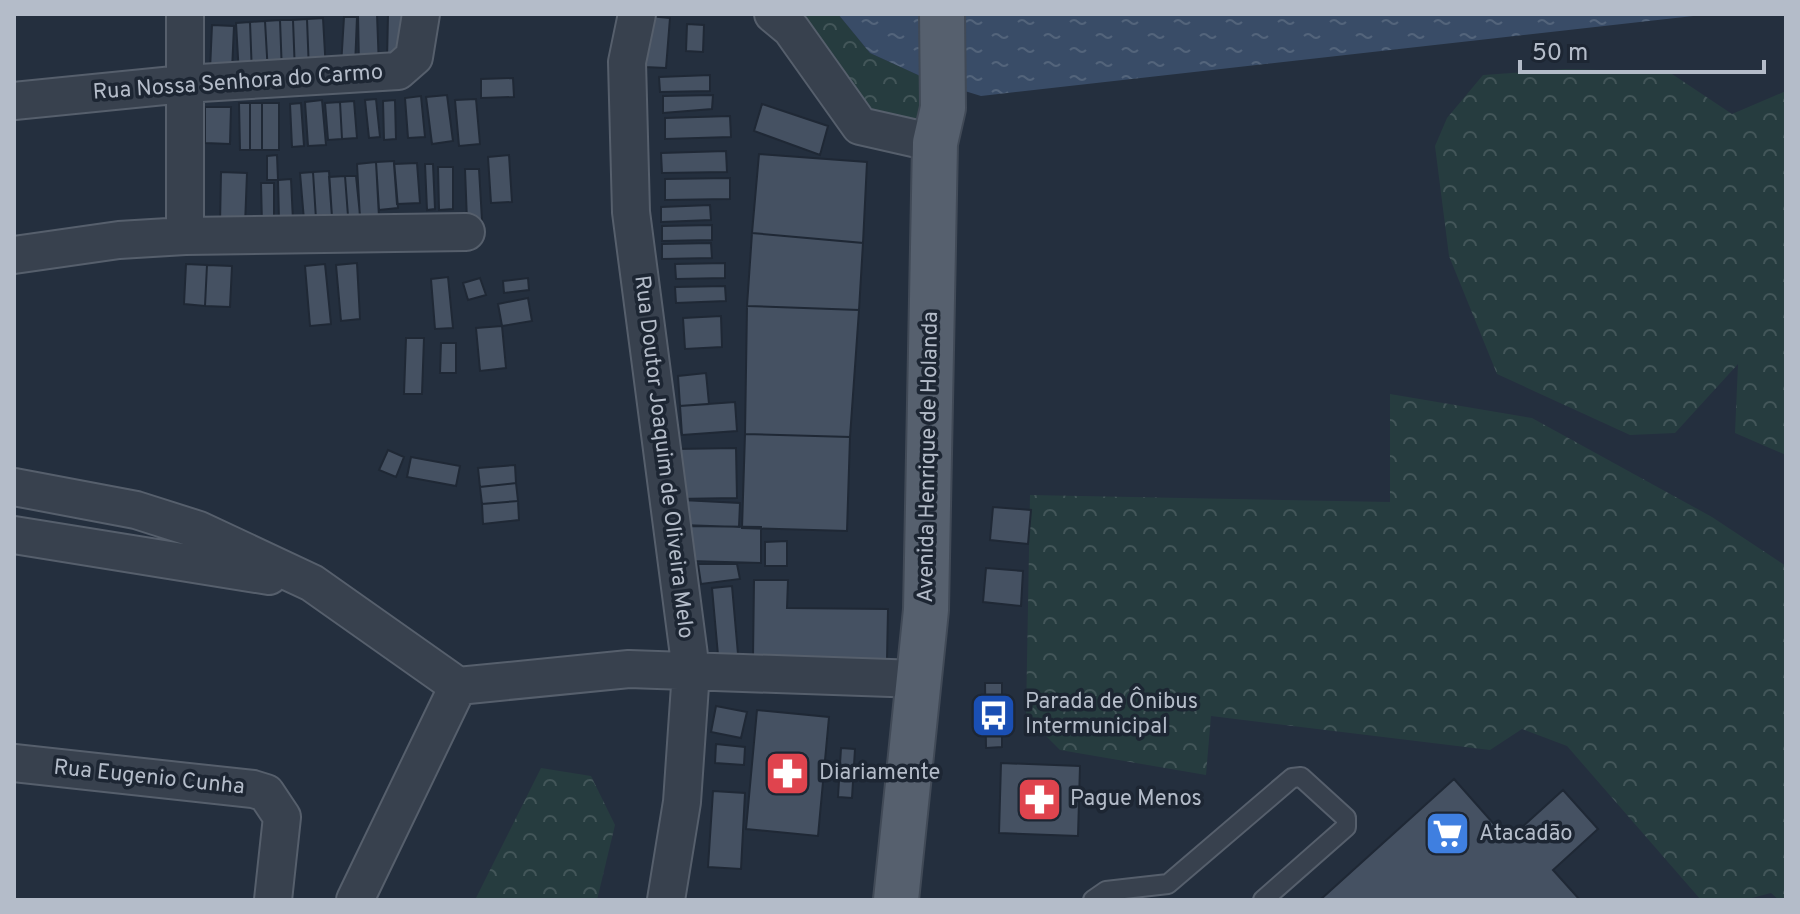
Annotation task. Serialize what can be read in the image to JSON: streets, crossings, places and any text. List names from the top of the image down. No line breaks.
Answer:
{"streets":{"main road":["Avenida Henrique de Holanda"],"street":["Rua Nossa Senhora do Carmo","Rua Doutor Joaquim de Oliveira Melo","Rua Eugenio Cunha"]},"places":{"bus stop":["Parada de Ônibus Intermunicipal"],"pharmacy":["Diariamente","Pague Menos"],"supermarket":["Atacadão"]},"scale_bar":"50 m"}
